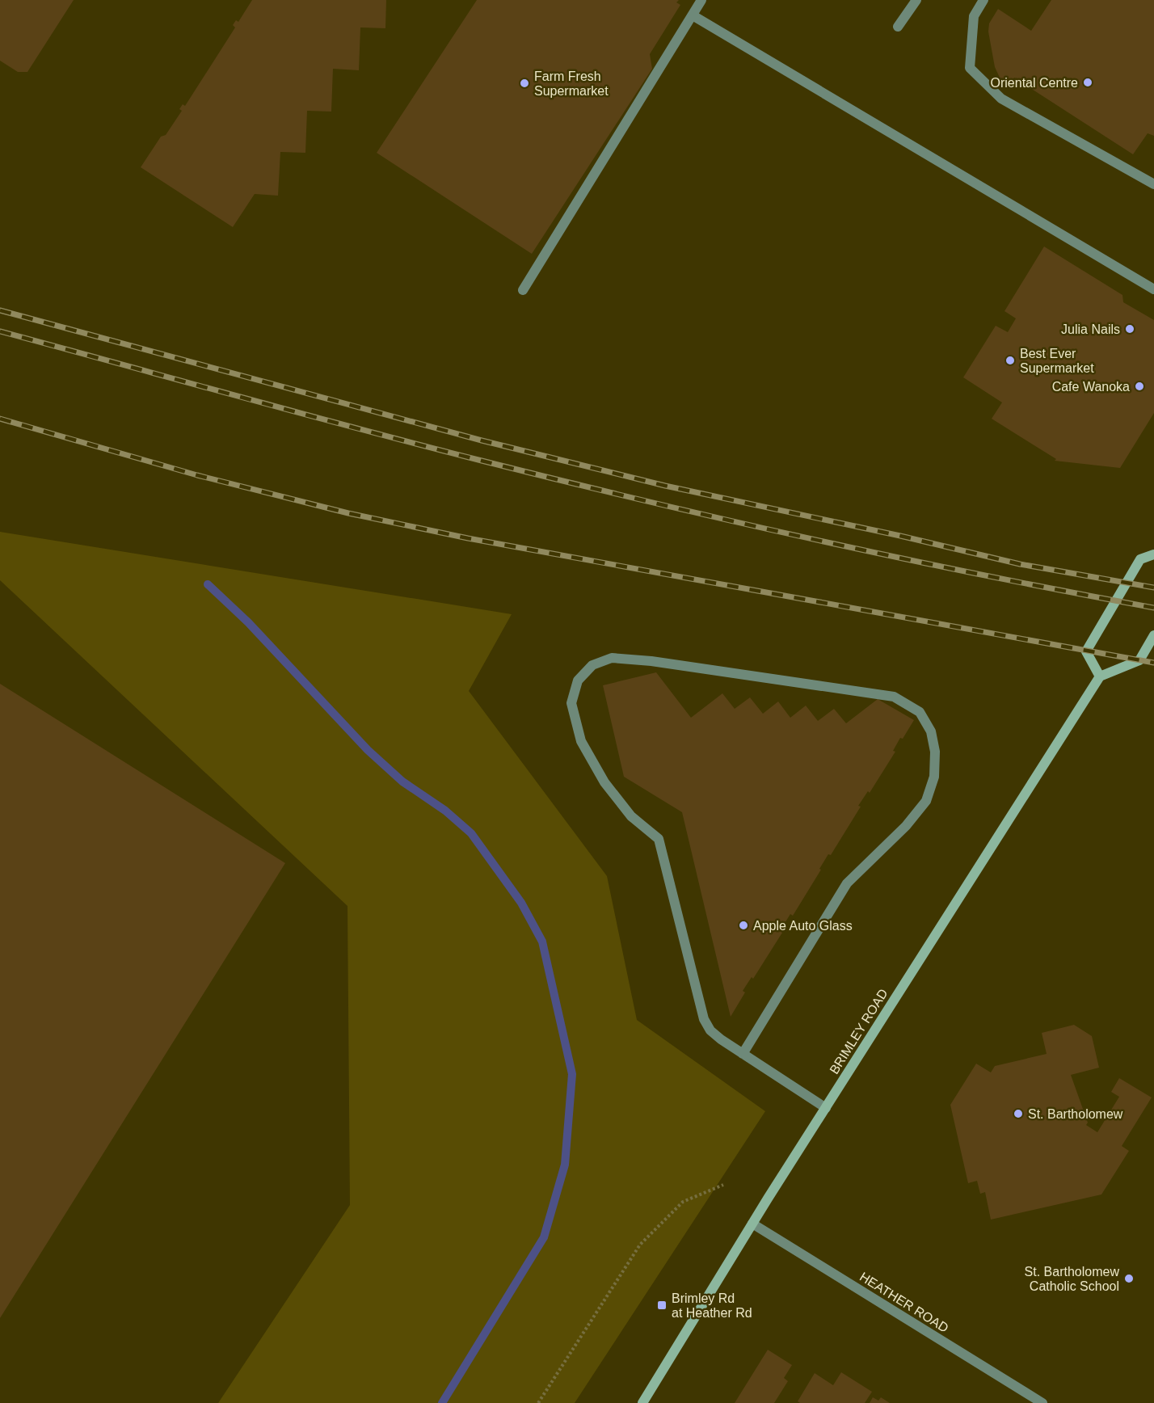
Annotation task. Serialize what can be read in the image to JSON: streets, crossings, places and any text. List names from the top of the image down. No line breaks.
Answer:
{"streets":{"main road":["BRIMLEY ROAD"],"street":["HEATHER ROAD"]},"crossings":[["BRIMLEY ROAD","HEATHER ROAD"]],"places":{"other":["Oriental Centre","Farm Fresh Supermarket","Julia Nails","Best Ever Supermarket","Cafe Wanoka","Apple Auto Glass","St. Bartholomew","St. Bartholomew Catholic School"],"transit":["Brimley Rd at Heather Rd"]}}
